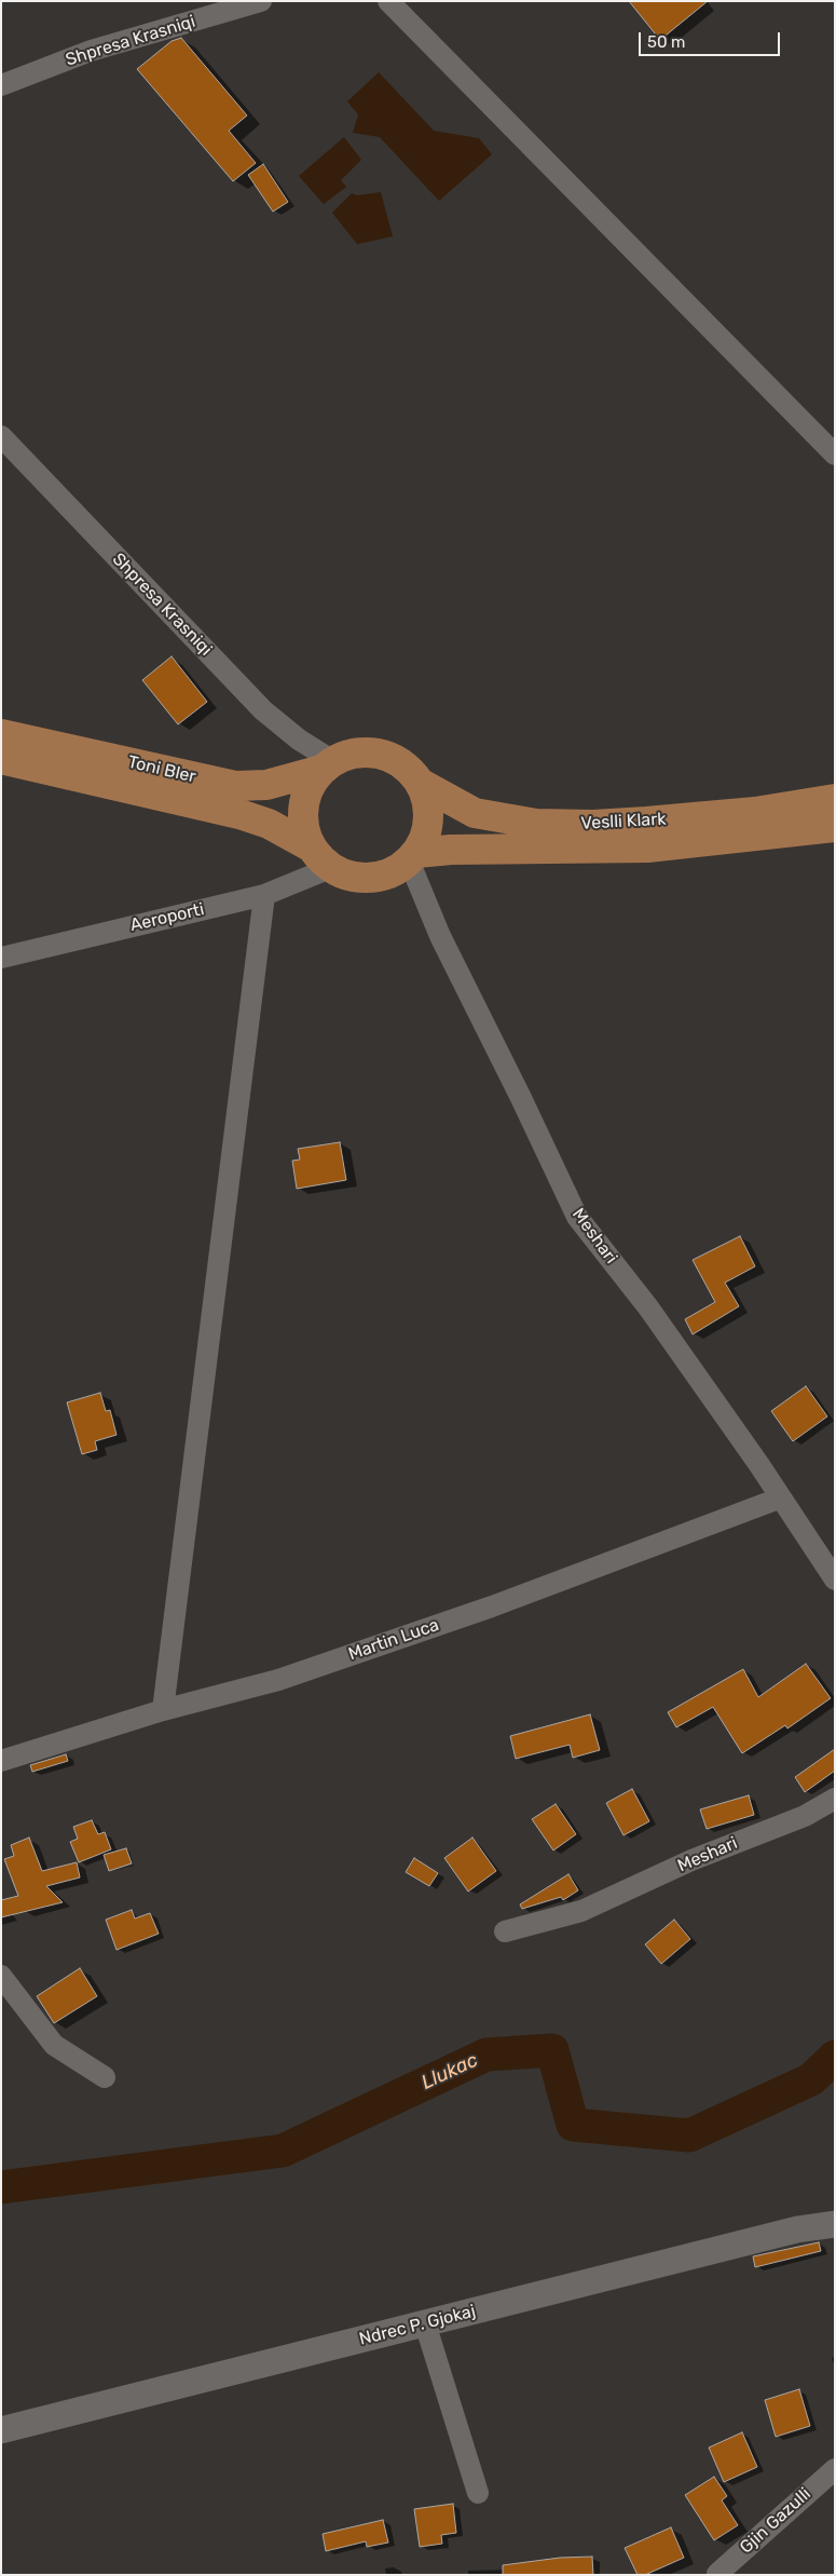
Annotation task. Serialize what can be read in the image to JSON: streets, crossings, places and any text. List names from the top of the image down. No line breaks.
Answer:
{"streets":{"main road":["Toni Bler","Veslli Klark"],"street":["Shpresa Krasniqi","Aeroporti","Meshari","Martin Luca","Ndrec P. Gjokaj","Gjin Gazulli"]},"crossings":[["Shpresa Krasniqi","Toni Bler"],["Shpresa Krasniqi","Veslli Klark"],["Shpresa Krasniqi","Aeroporti"],["Shpresa Krasniqi","Meshari"],["Toni Bler","Veslli Klark"],["Toni Bler","Aeroporti"],["Toni Bler","Meshari"],["Veslli Klark","Aeroporti"],["Veslli Klark","Meshari"],["Aeroporti","Meshari"],["Meshari","Martin Luca"]],"water":["Llukac"],"scale_bar":"50 m"}
